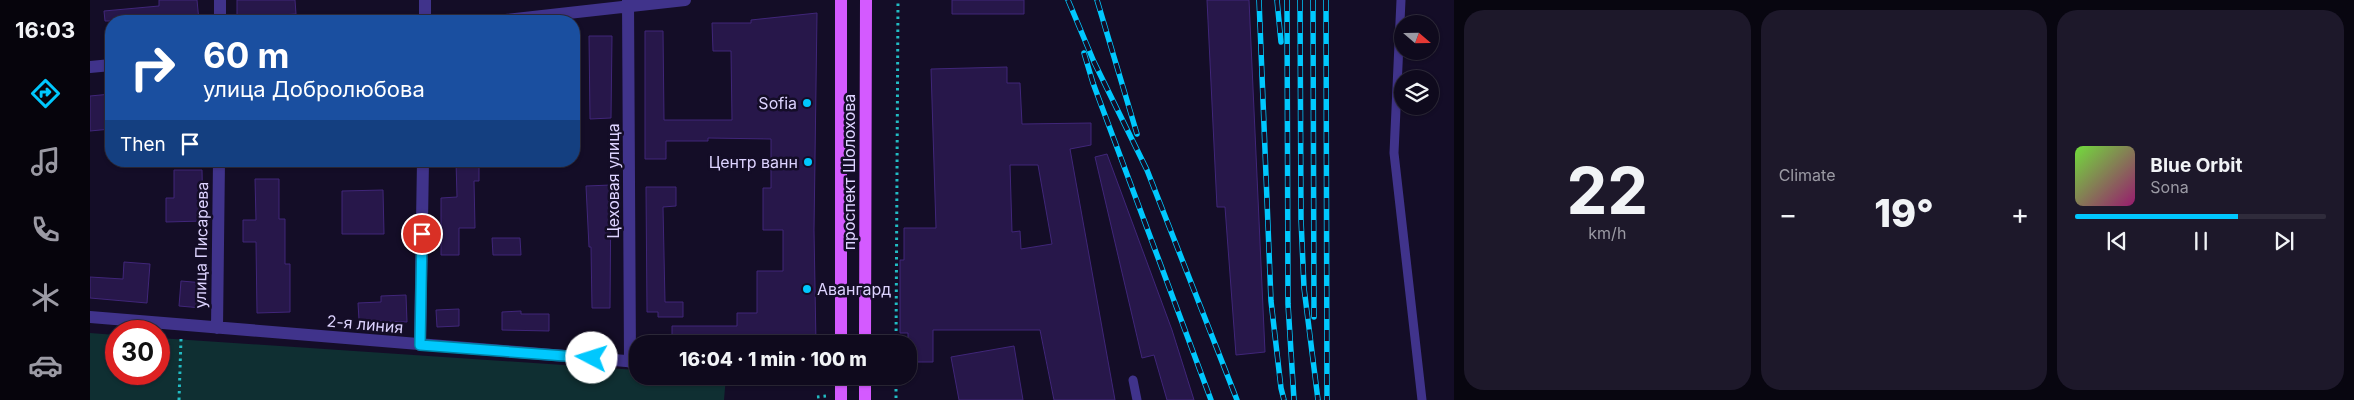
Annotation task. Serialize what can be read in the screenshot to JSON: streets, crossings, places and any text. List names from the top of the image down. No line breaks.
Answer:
{"streets":{"main road":["проспект Шолохова"],"street":["Цеховая улица","улица Писарева","2-я линия"]},"crossings":[["улица Писарева","2-я линия"]],"places":["Sofia","Центр ванн","Авангард"],"north":"right","page":{"tabs":"16:03","tile":[["22","km/h"],"Climate"],"turn":["60 m","улица Добролюбова"],"then":"Then","song":["Blue Orbit","Sona"],"heat":["−","19°","+"],"limit":"30","trip":"16:04 · 1 min · 100 m"}}
